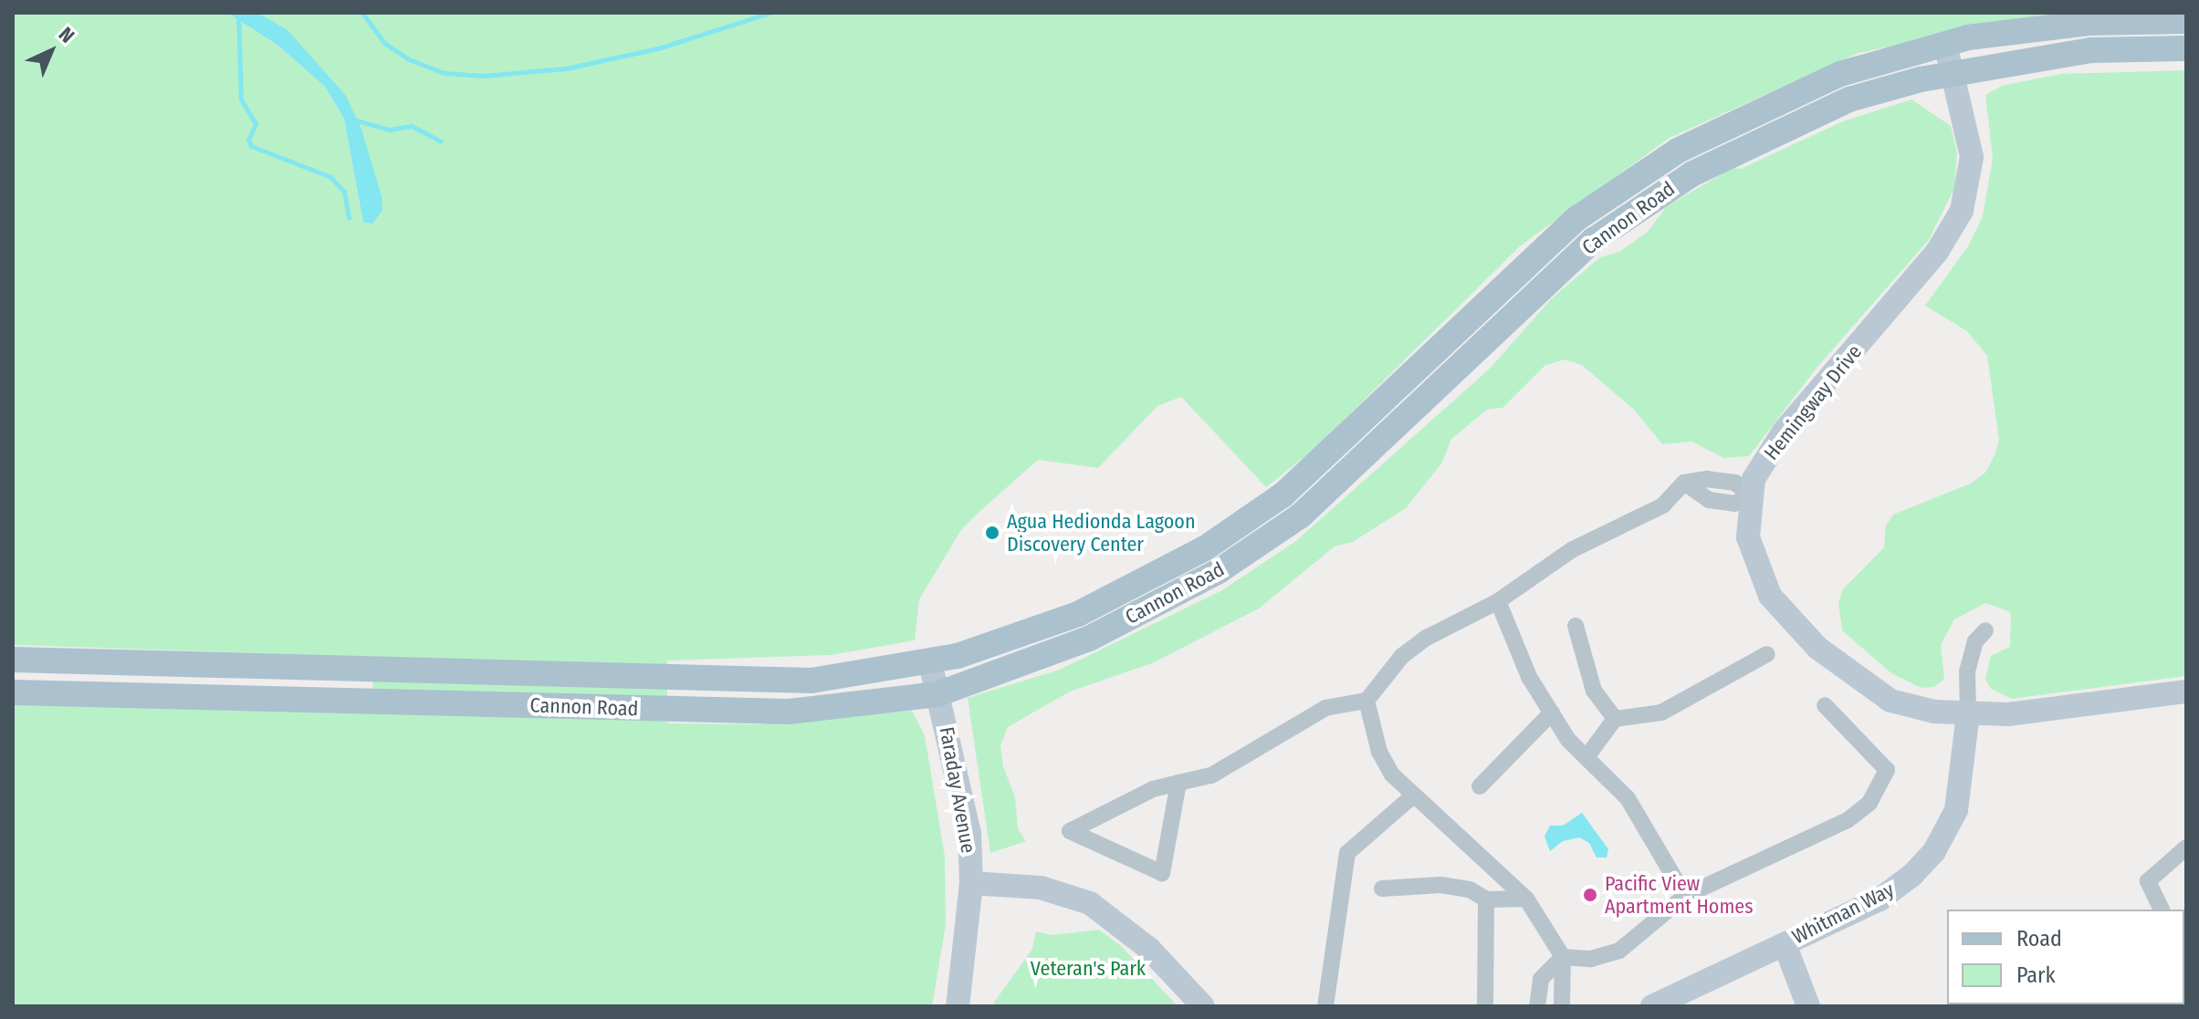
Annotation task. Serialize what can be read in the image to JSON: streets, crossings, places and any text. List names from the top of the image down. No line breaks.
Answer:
{"streets":{"main road":["Cannon Road"],"street":["Hemingway Drive","Faraday Avenue","Whitman Way"]},"crossings":[["Cannon Road","Hemingway Drive"],["Cannon Road","Faraday Avenue"],["Hemingway Drive","Whitman Way"]],"parks":["Veteran's Park"],"places":["Agua Hedionda Lagoon Discovery Center","Pacific View Apartment Homes"],"legend":["Road","Park"],"north":"top right"}
